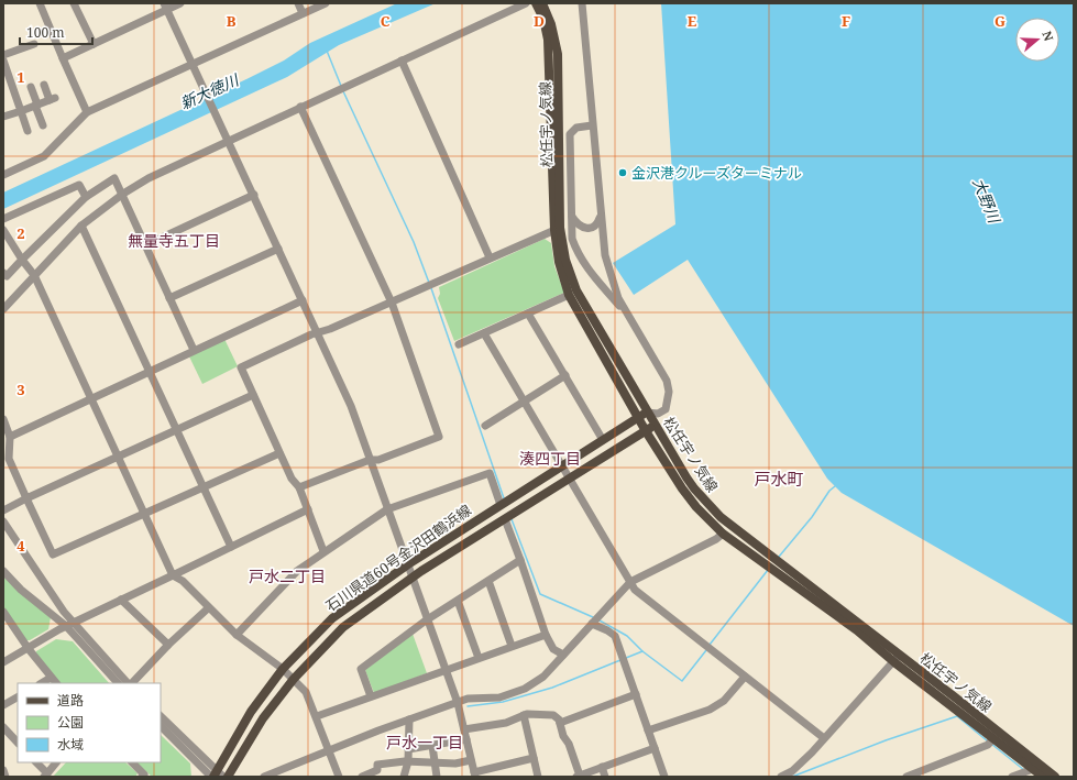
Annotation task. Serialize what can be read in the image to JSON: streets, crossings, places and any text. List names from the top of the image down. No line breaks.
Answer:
{"streets":{"main road":["松任宇ノ気線","石川県道60号金沢田鶴浜線"]},"crossings":[["松任宇ノ気線","石川県道60号金沢田鶴浜線"]],"districts":["無量寺五丁目","湊四丁目","戸水町","戸水二丁目","戸水一丁目"],"water":["新大徳川","大野川"],"places":["金沢港クルーズターミナル"],"legend":["道路","公園","水域"],"scale_bar":"100 m","north":"right","grid":{"columns":["B","C","D","E","F","G"],"rows":["1","2","3","4"]}}
